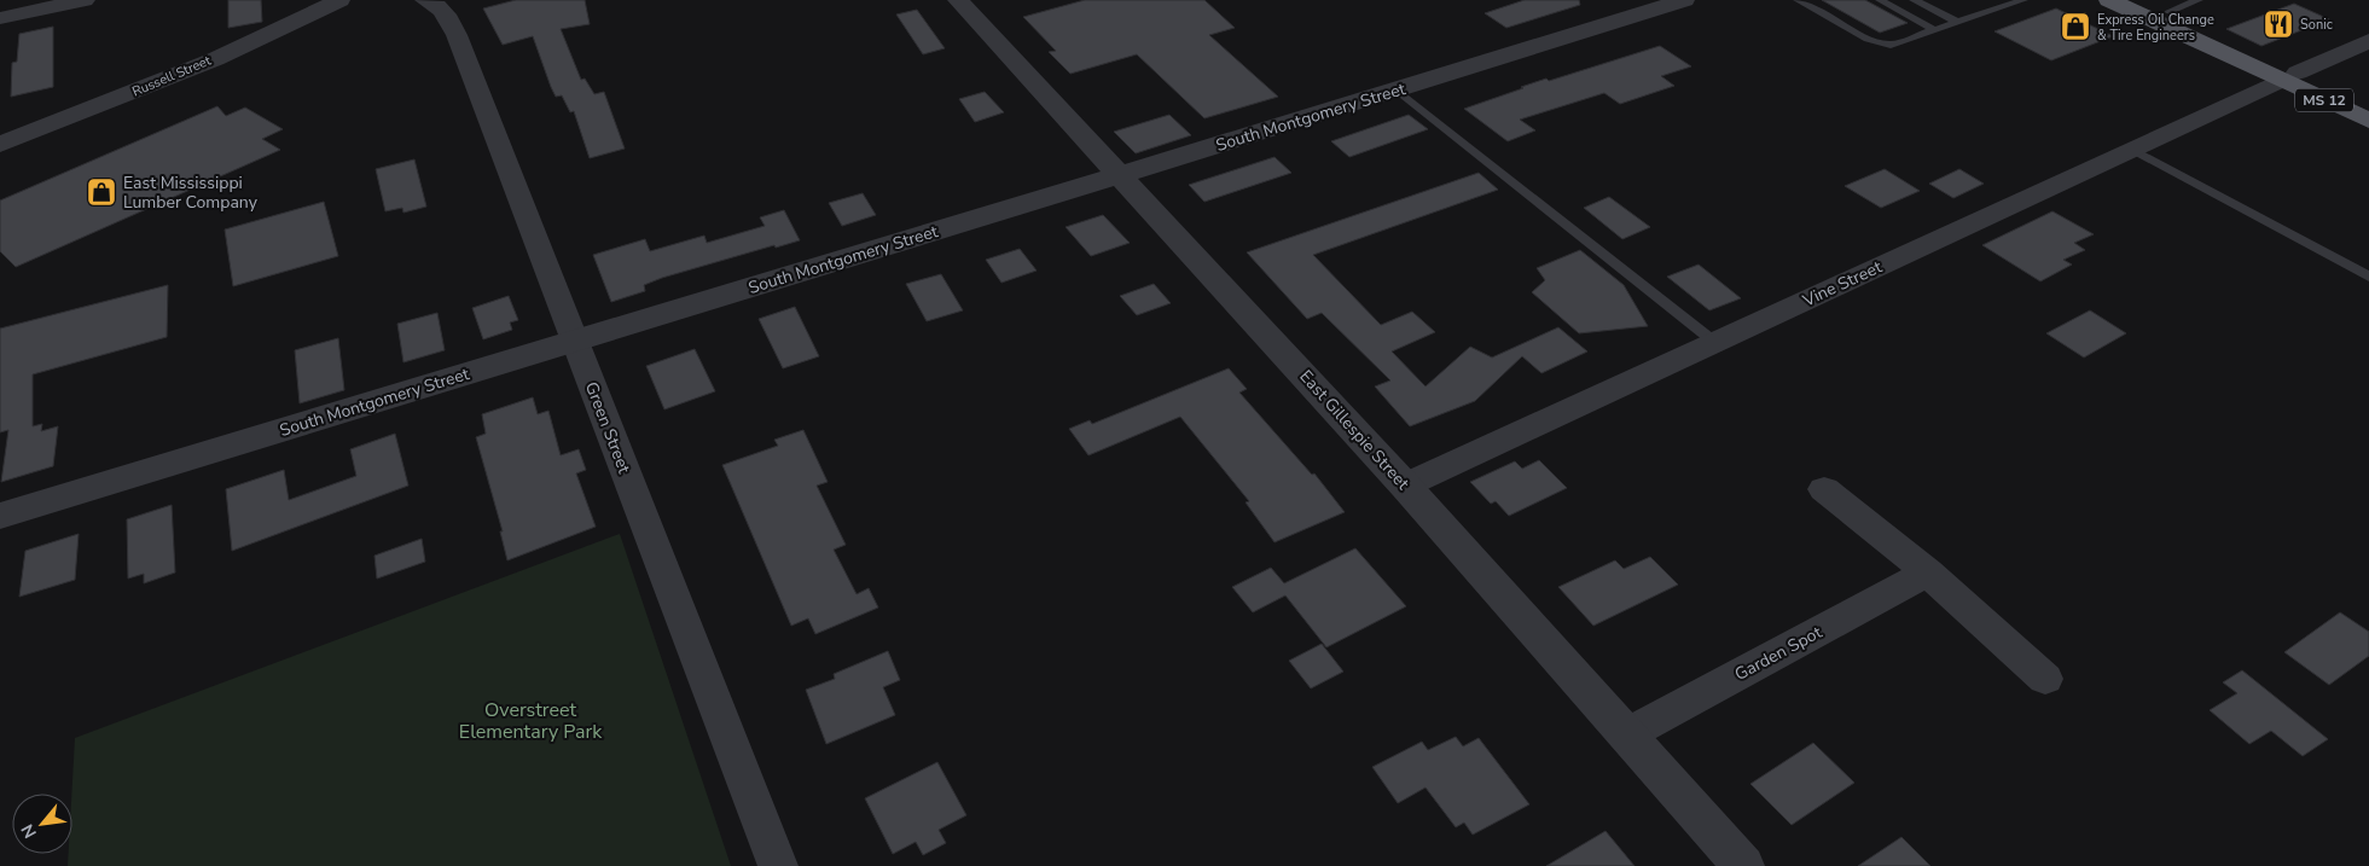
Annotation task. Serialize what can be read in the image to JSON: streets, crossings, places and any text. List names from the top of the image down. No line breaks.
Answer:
{"streets":{"main road":["MS 12"],"street":["Russell Street","South Montgomery Street","Vine Street","Green Street","East Gillespie Street","Garden Spot"]},"crossings":[["MS 12","Vine Street"],["South Montgomery Street","Green Street"],["South Montgomery Street","East Gillespie Street"],["Vine Street","East Gillespie Street"],["East Gillespie Street","Garden Spot"]],"parks":["Overstreet Elementary Park"],"places":{"restaurant":["Sonic"],"shop":["Express Oil Change & Tire Engineers","East Mississippi Lumber Company"]},"north":"bottom left"}
